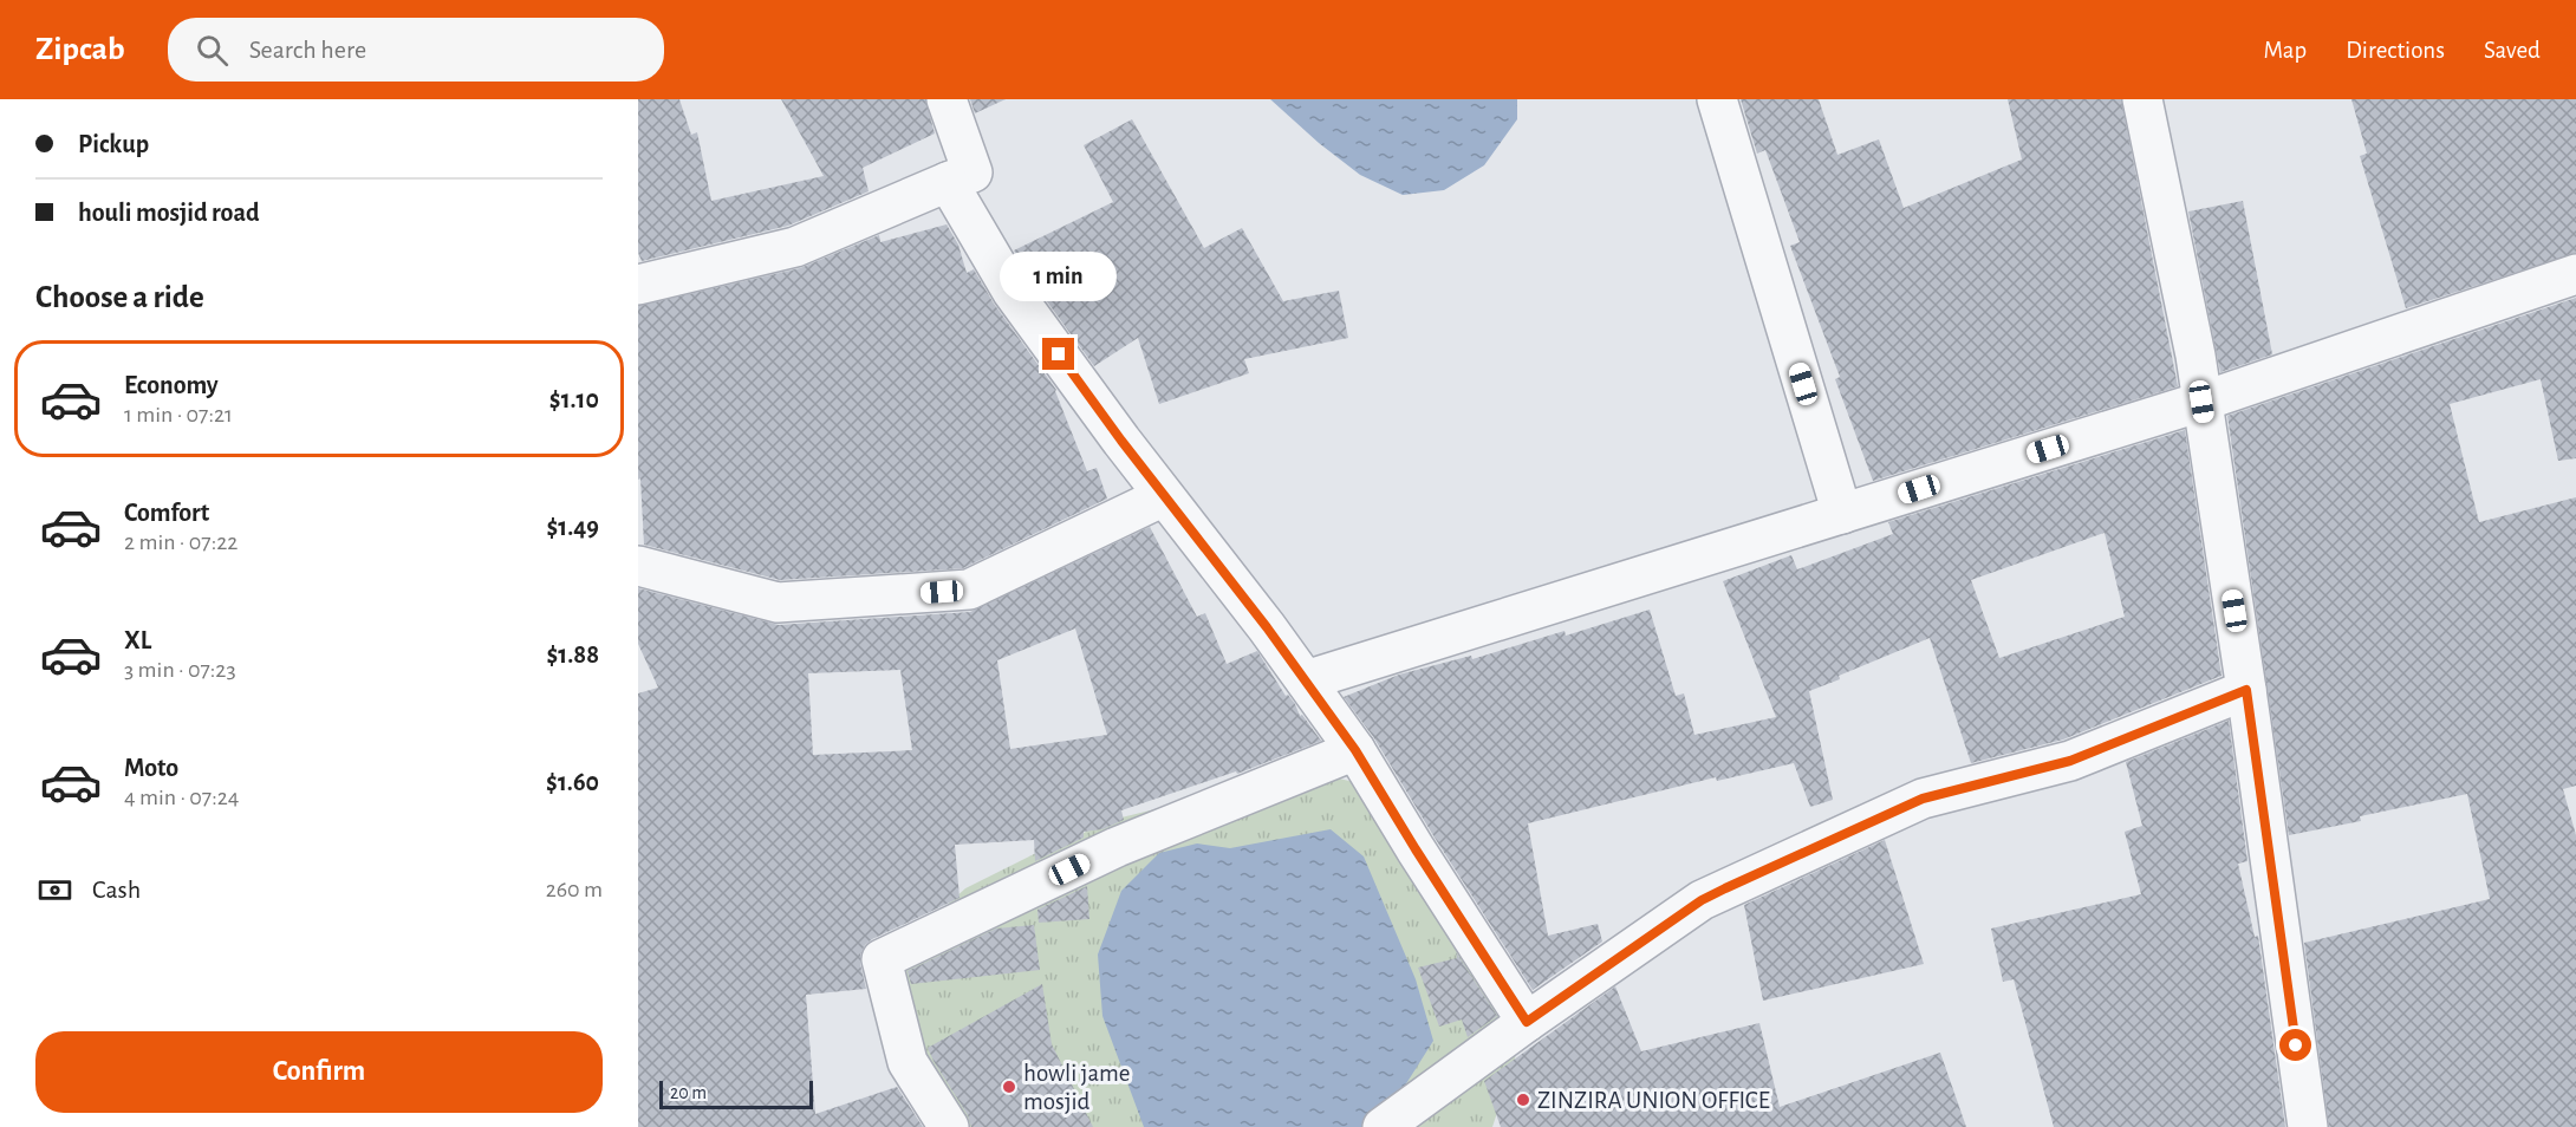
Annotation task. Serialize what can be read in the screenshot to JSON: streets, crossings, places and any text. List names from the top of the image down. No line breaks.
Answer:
{"places":["howli jame mosjid","ZINZIRA UNION OFFICE"],"scale_bar":"20 m","page":{"header":"Zipcab","search":"Search here","nav":["Map","Directions","Saved"],"banner":["Pickup","houli mosjid road"],"bubble":"1 min","heading":"Choose a ride","list":[{"name":"Economy","note":"1 min · 07:21","value":"$1.10"},{"name":"Comfort","note":"2 min · 07:22","value":"$1.49"},{"name":"XL","note":"3 min · 07:23","value":"$1.88"},{"name":"Moto","note":"4 min · 07:24","value":"$1.60"}],"pay":["Cash","260 m"],"buttons":"Confirm","scale":"20 m"}}
